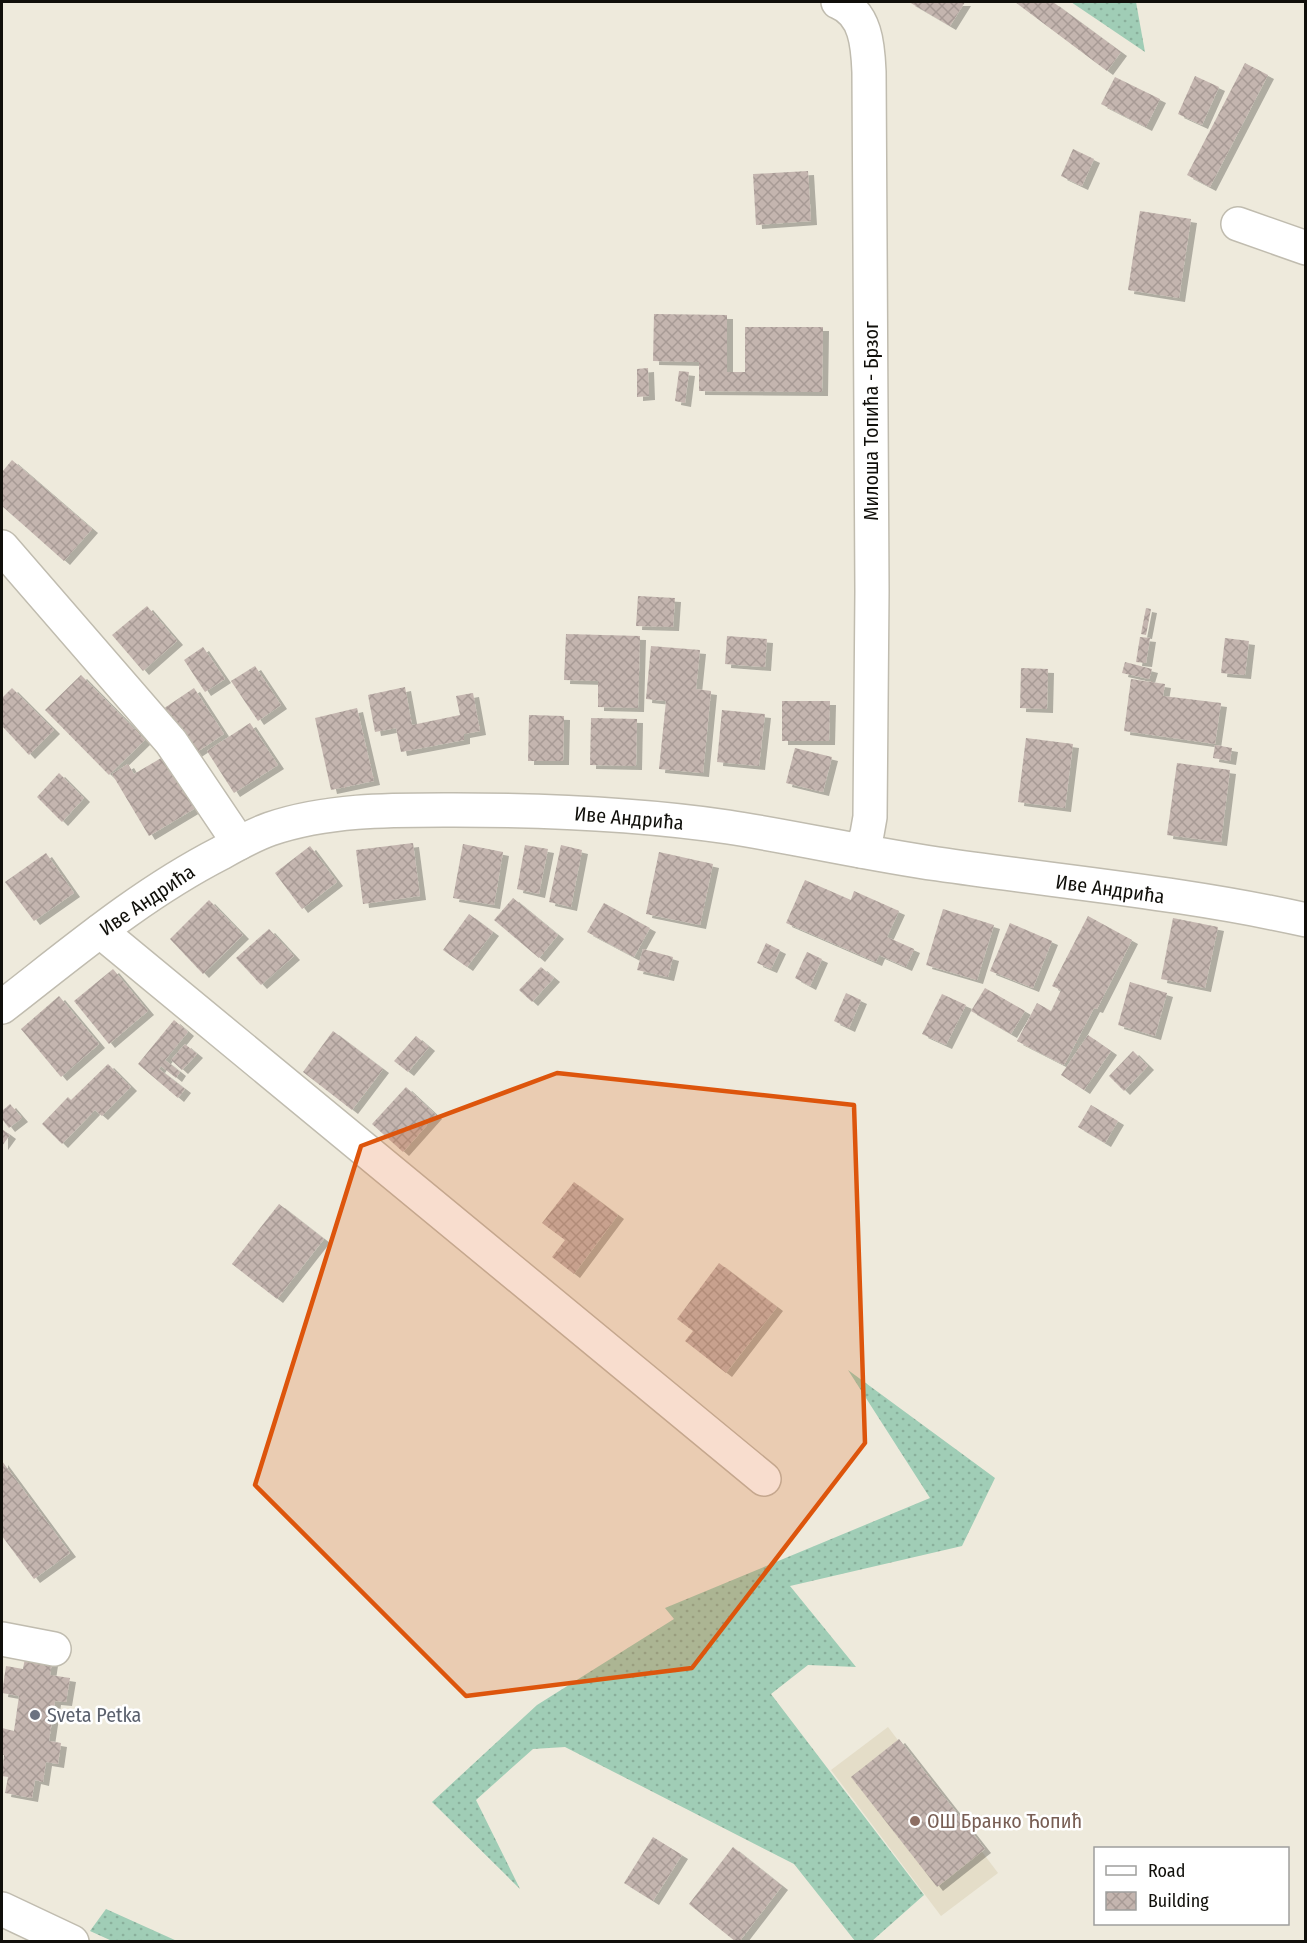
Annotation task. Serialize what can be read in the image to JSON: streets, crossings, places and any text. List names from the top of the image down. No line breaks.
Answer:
{"streets":{"street":["Милоша Топића - Брзог","Иве Андрића"]},"crossings":[["Милоша Топића - Брзог","Иве Андрића"]],"places":["Sveta Petka","ОШ Бранко Ћопић"],"legend":["Road","Building"]}
